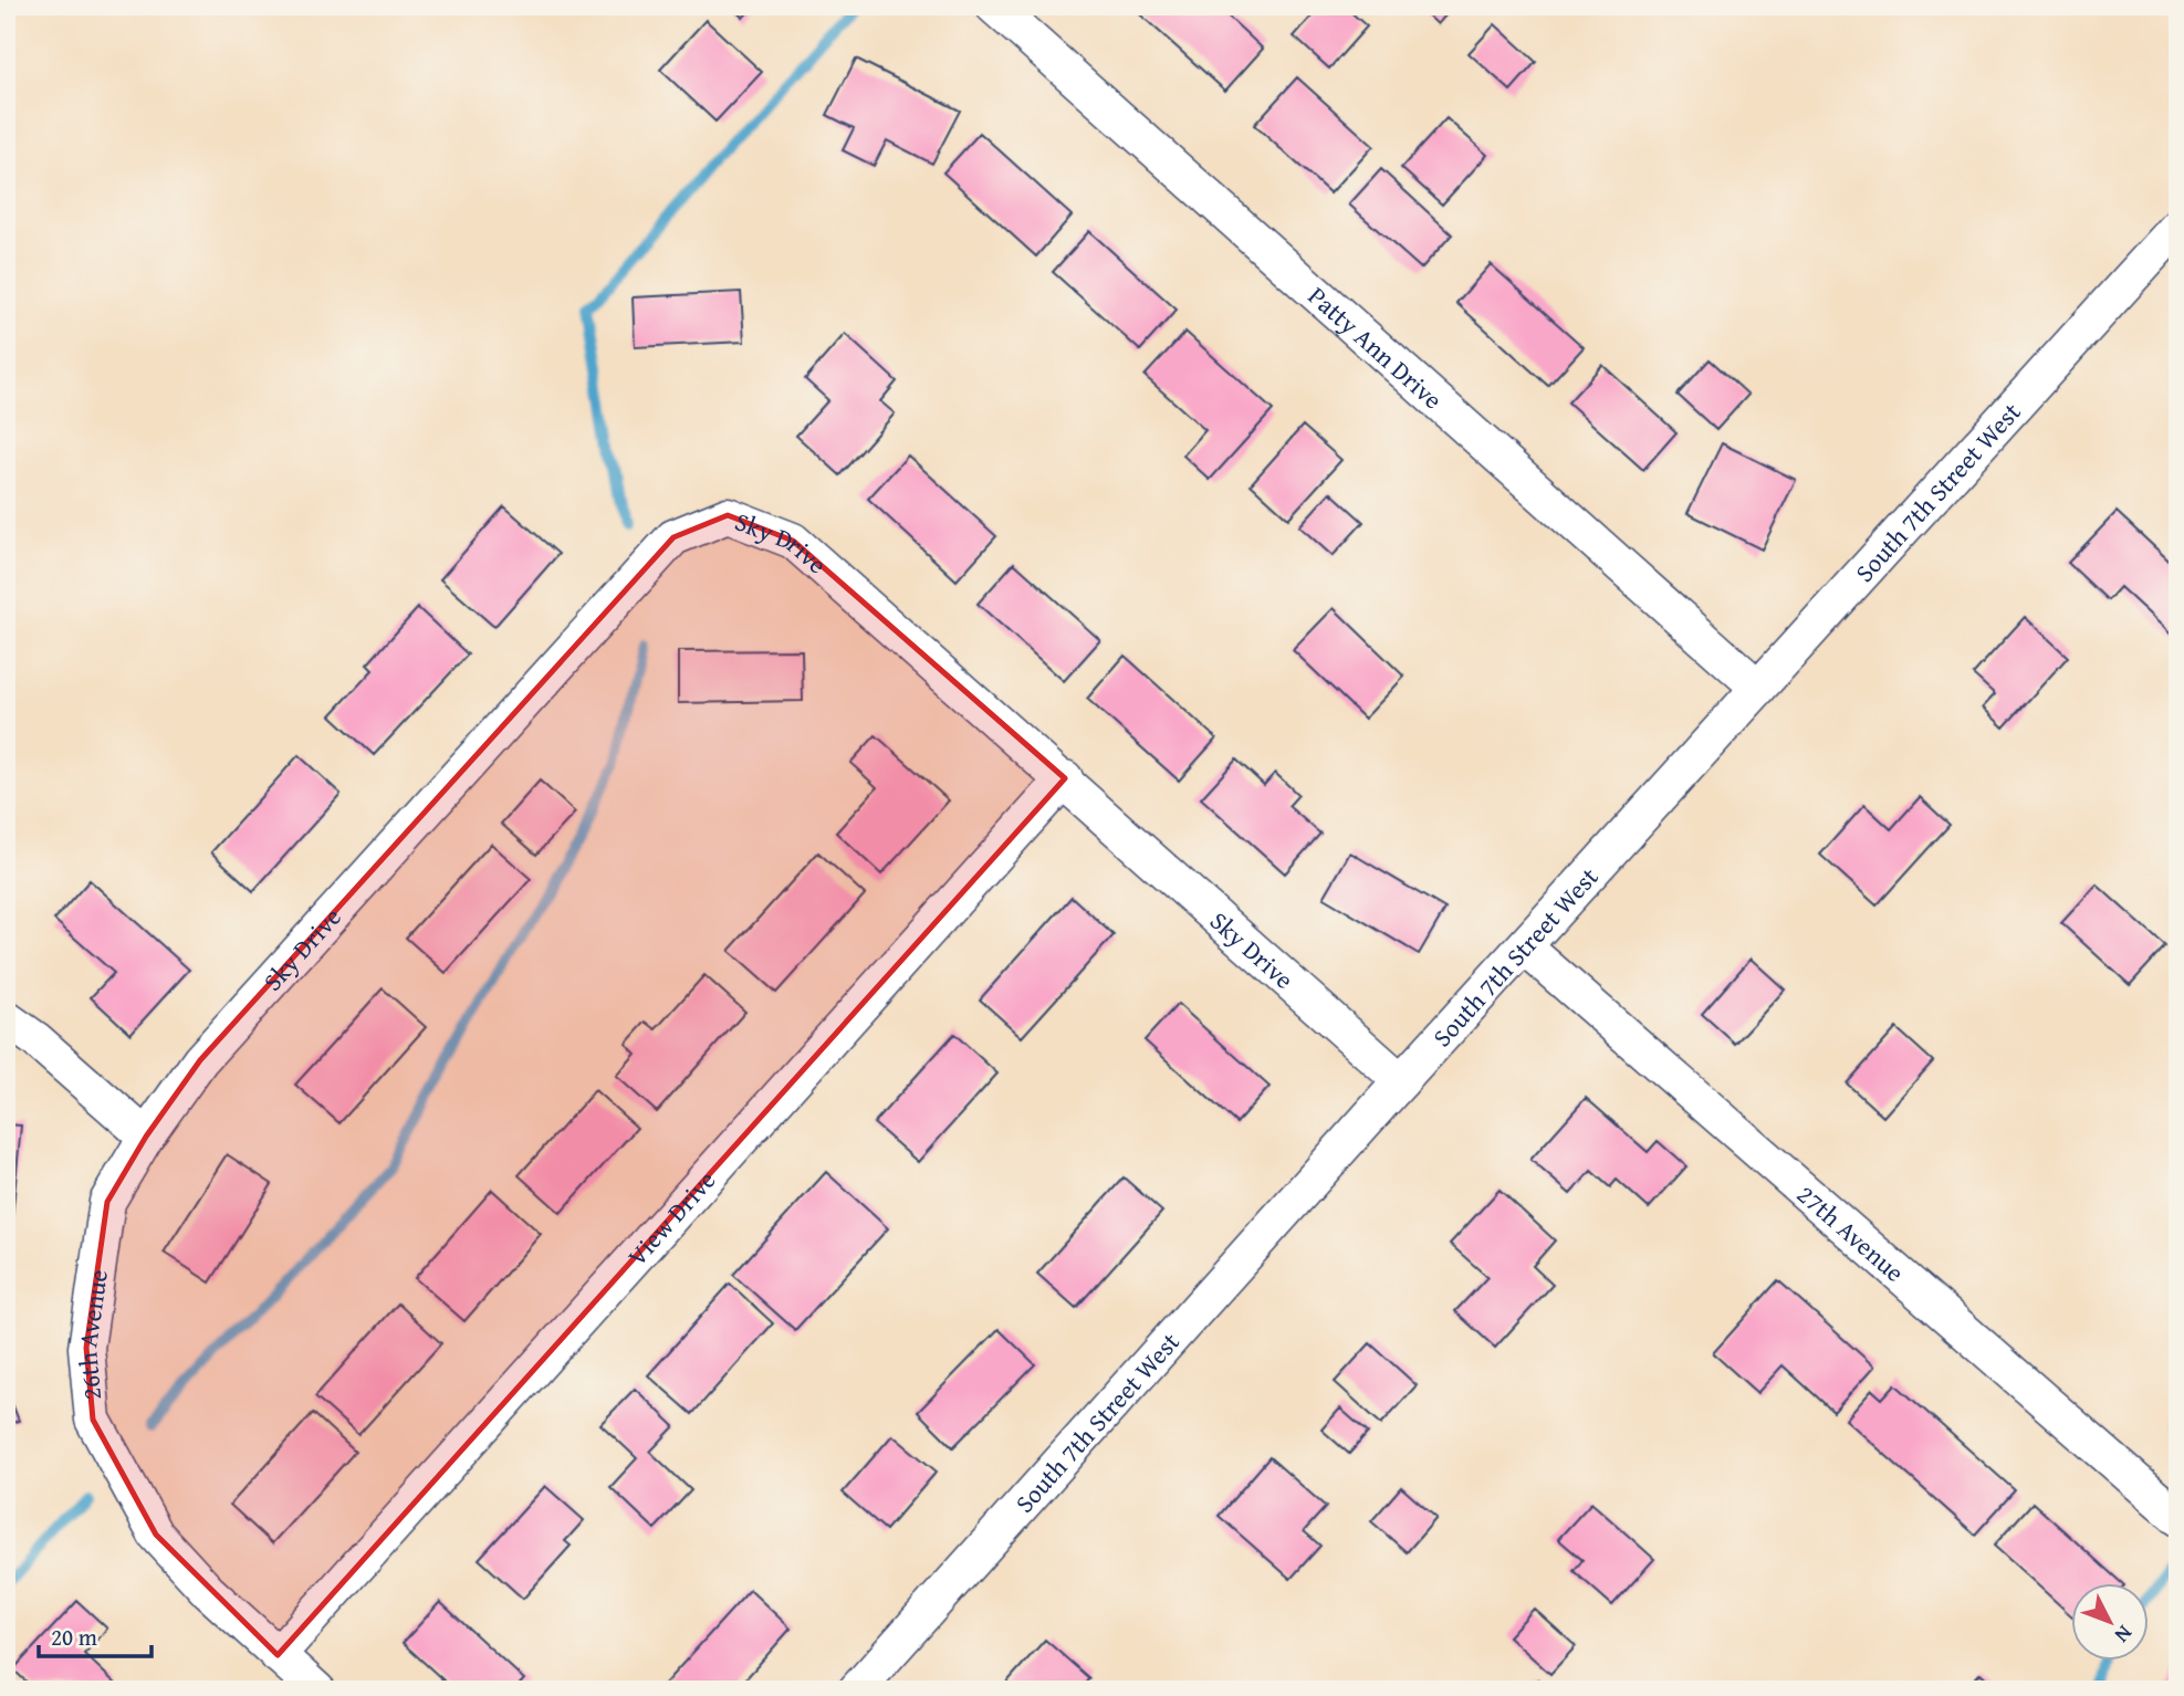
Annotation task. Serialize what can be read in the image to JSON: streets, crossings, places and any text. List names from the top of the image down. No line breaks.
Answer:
{"streets":{"street":["Patty Ann Drive","South 7th Street West","Sky Drive","View Drive","27th Avenue","26th Avenue"]},"crossings":[["Patty Ann Drive","South 7th Street West"],["South 7th Street West","Sky Drive"],["South 7th Street West","27th Avenue"],["Sky Drive","View Drive"],["Sky Drive","26th Avenue"],["View Drive","26th Avenue"]],"scale_bar":"20 m","north":"bottom right"}
